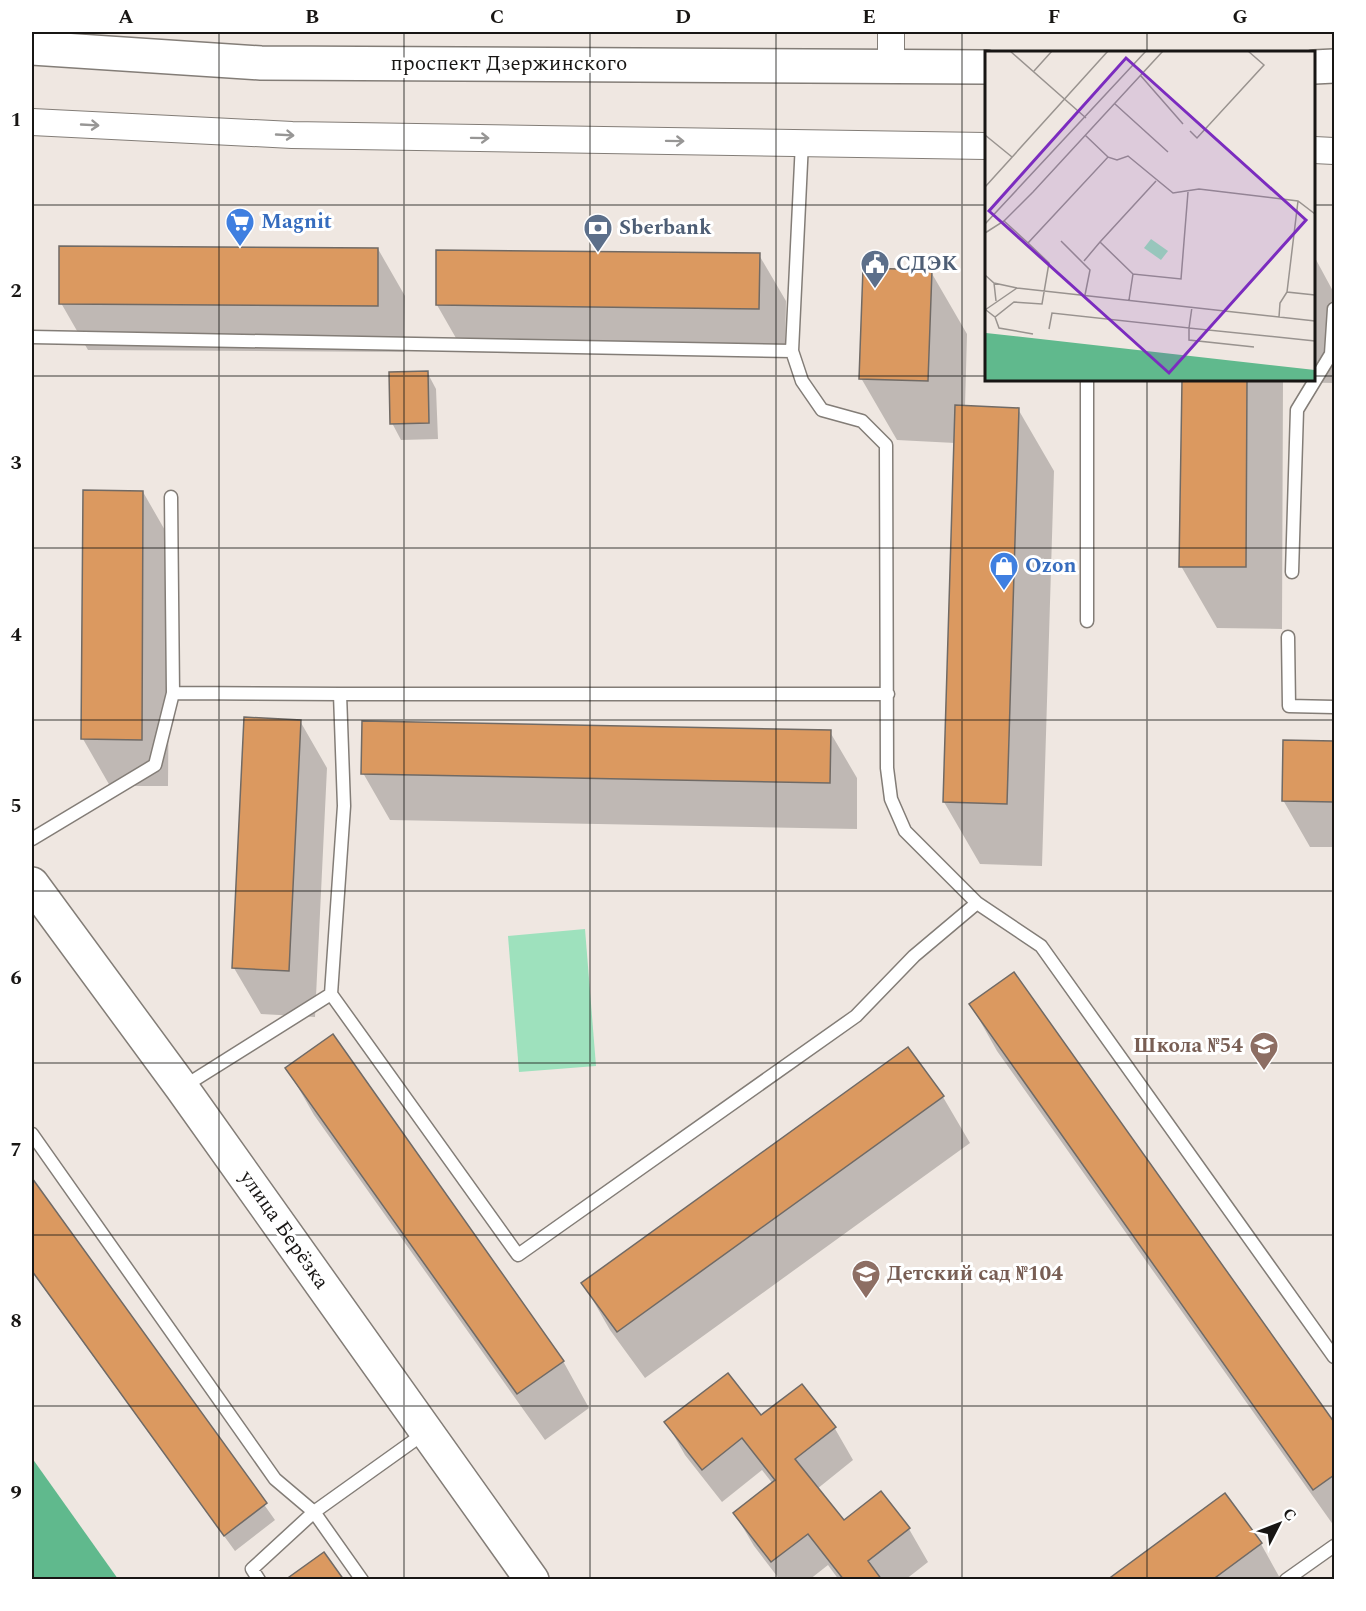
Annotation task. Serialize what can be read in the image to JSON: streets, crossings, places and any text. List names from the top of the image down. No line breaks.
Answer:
{"streets":{"main road":["проспект Дзержинского","улица Берёзка"]},"places":{"supermarket":["Magnit"],"bank":["Sberbank"],"public building":["СДЭК"],"shop":["Ozon"],"school or university":["Школа №54","Детский сад №104"]},"north":"top right","grid":{"columns":["A","B","C","D","E","F","G"],"rows":["1","2","3","4","5","6","7","8","9"]}}
